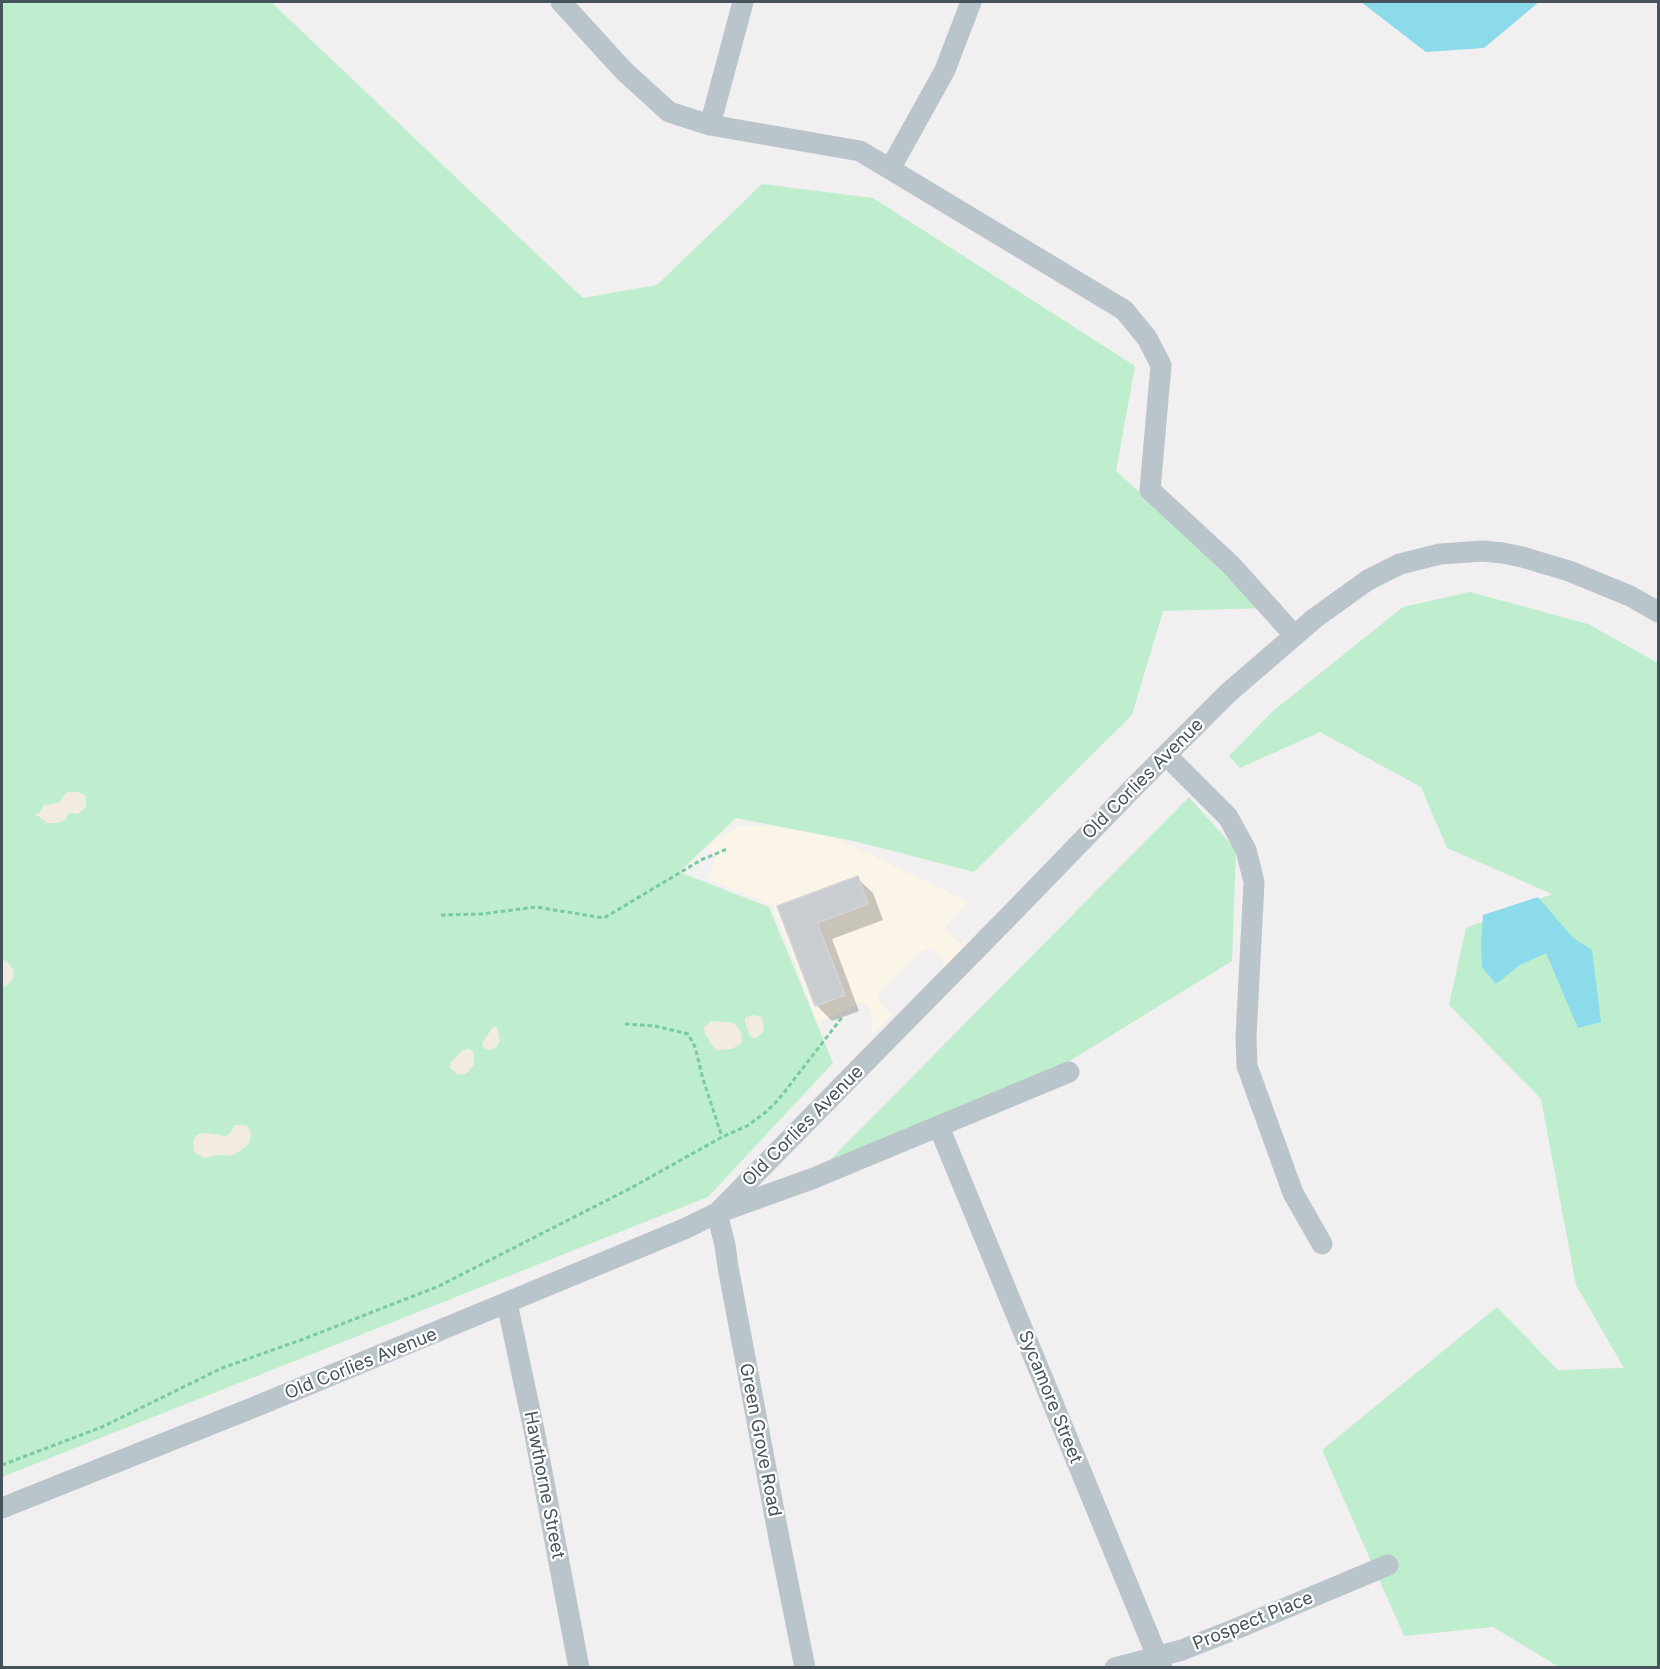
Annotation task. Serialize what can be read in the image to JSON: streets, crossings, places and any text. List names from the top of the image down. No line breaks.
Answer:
{"streets":{"street":["Old Corlies Avenue","Sycamore Street","Green Grove Road","Hawthorne Street","Prospect Place"]},"crossings":[["Old Corlies Avenue","Sycamore Street"],["Old Corlies Avenue","Green Grove Road"],["Old Corlies Avenue","Hawthorne Street"],["Sycamore Street","Prospect Place"]]}
